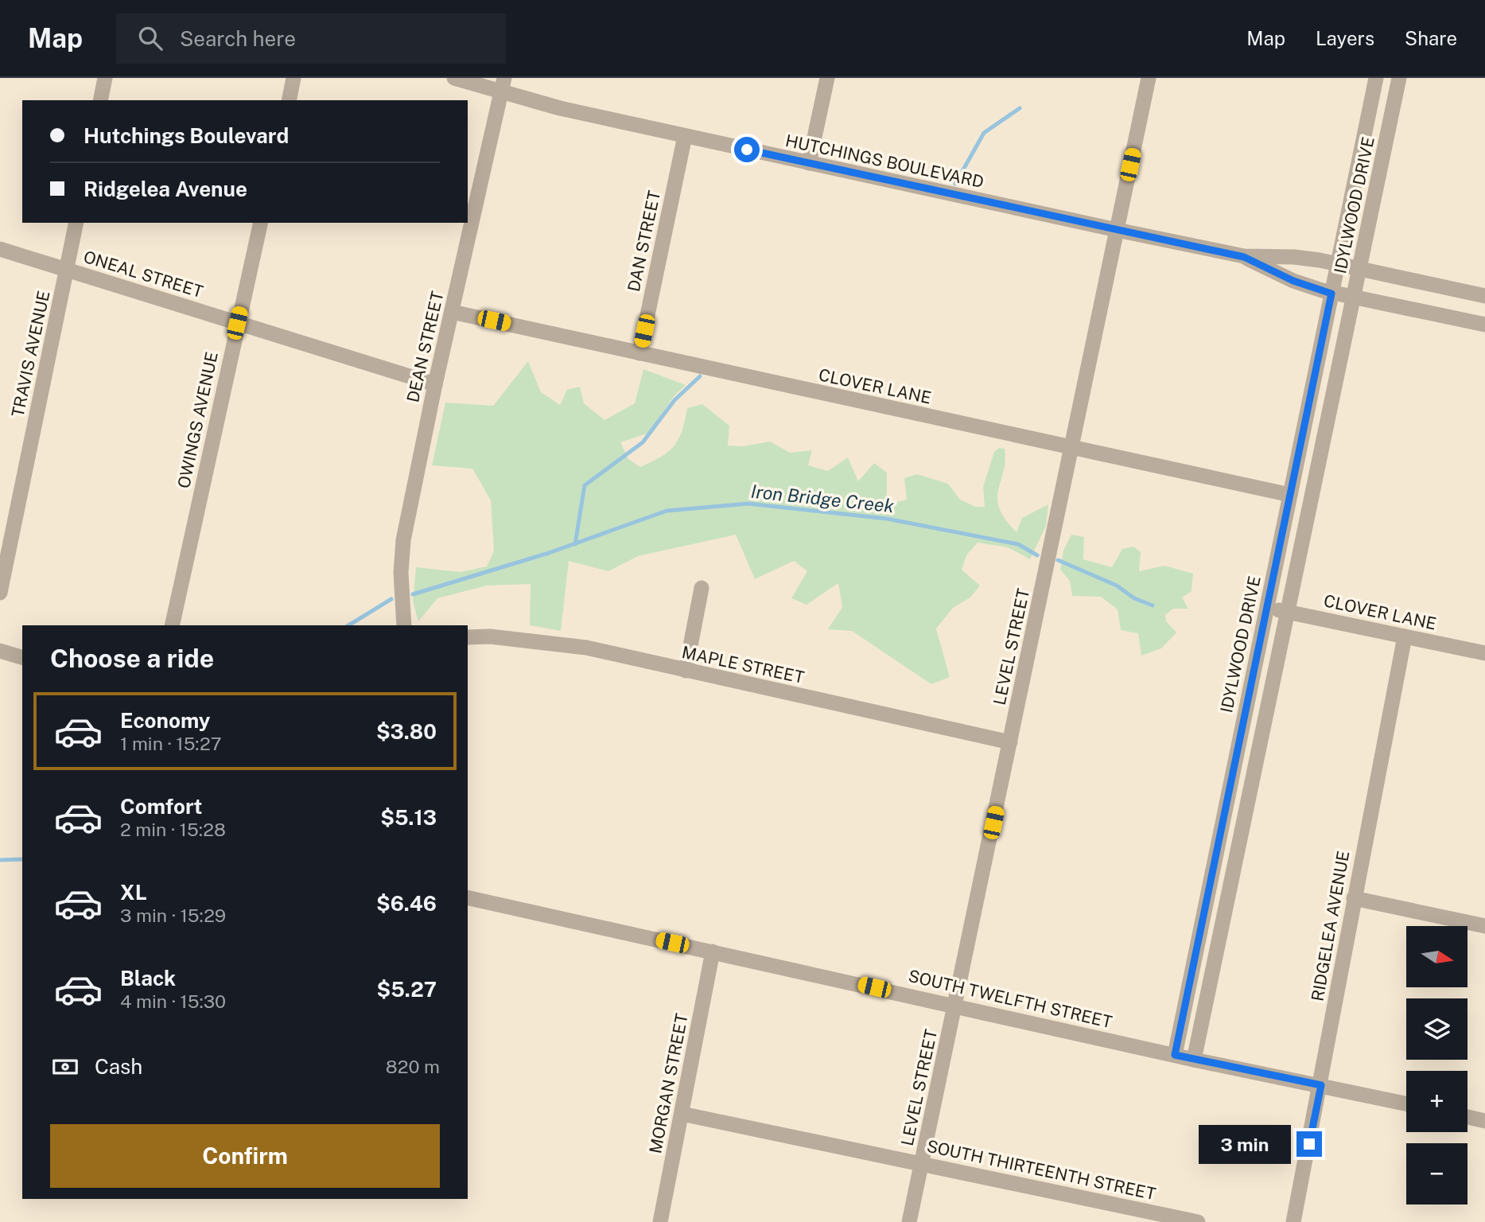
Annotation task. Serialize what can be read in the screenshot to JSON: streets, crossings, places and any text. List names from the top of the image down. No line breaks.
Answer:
{"streets":{"street":["HUTCHINGS BOULEVARD","IDYLWOOD DRIVE","DAN STREET","ONEAL STREET","DEAN STREET","TRAVIS AVENUE","CLOVER LANE","OWINGS AVENUE","LEVEL STREET","MAPLE STREET","RIDGELEA AVENUE","SOUTH TWELFTH STREET","MORGAN STREET","SOUTH THIRTEENTH STREET"]},"crossings":[["HUTCHINGS BOULEVARD","IDYLWOOD DRIVE"],["HUTCHINGS BOULEVARD","DAN STREET"],["HUTCHINGS BOULEVARD","DEAN STREET"],["HUTCHINGS BOULEVARD","LEVEL STREET"],["IDYLWOOD DRIVE","CLOVER LANE"],["IDYLWOOD DRIVE","SOUTH TWELFTH STREET"],["DAN STREET","CLOVER LANE"],["ONEAL STREET","DEAN STREET"],["ONEAL STREET","TRAVIS AVENUE"],["ONEAL STREET","OWINGS AVENUE"],["DEAN STREET","CLOVER LANE"],["CLOVER LANE","LEVEL STREET"],["CLOVER LANE","RIDGELEA AVENUE"],["LEVEL STREET","MAPLE STREET"],["LEVEL STREET","SOUTH TWELFTH STREET"],["LEVEL STREET","SOUTH THIRTEENTH STREET"],["RIDGELEA AVENUE","SOUTH TWELFTH STREET"],["SOUTH TWELFTH STREET","MORGAN STREET"],["MORGAN STREET","SOUTH THIRTEENTH STREET"]],"water":["Iron Bridge Creek"],"north":"right","page":{"header":"Map","search":"Search here","nav":["Map","Layers","Share"],"banner":["Hutchings Boulevard","Ridgelea Avenue"],"heading":"Choose a ride","list":[{"name":"Economy","note":"1 min · 15:27","value":"$3.80"},{"name":"Comfort","note":"2 min · 15:28","value":"$5.13"},{"name":"XL","note":"3 min · 15:29","value":"$6.46"},{"name":"Black","note":"4 min · 15:30","value":"$5.27"}],"map_buttons":["+","−"],"pay":["Cash","820 m"],"buttons":"Confirm","bubble":"3 min"}}
